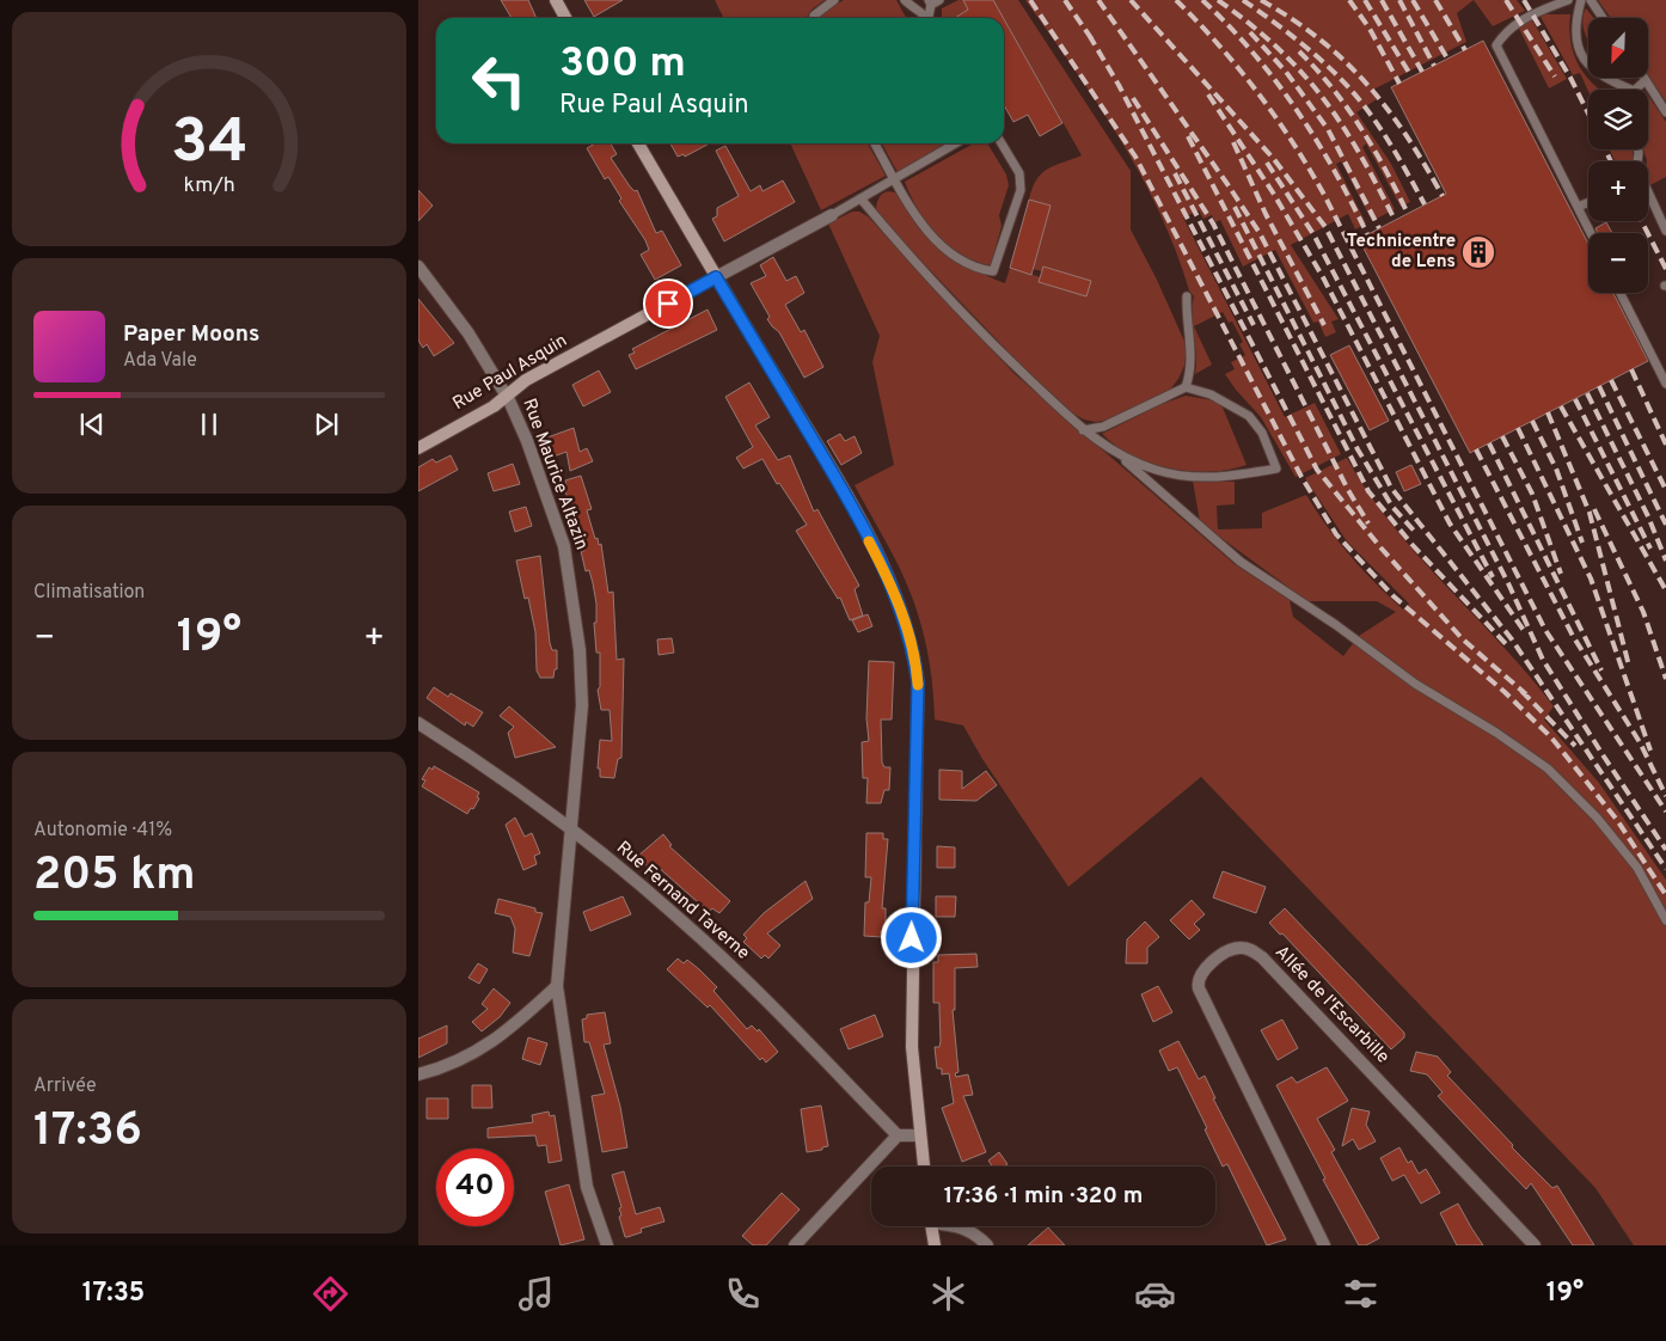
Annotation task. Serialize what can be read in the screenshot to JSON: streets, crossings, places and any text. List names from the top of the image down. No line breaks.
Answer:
{"streets":{"street":["Rue Paul Asquin","Rue Maurice Altazin","Rue Fernand Taverne","Allée de l'Escarbille"]},"crossings":[["Rue Paul Asquin","Rue Maurice Altazin"],["Rue Maurice Altazin","Rue Fernand Taverne"]],"places":{"building":["Technicentre de Lens"]},"north":"bottom left","page":{"map_buttons":["+","−"],"turn":["300 m","Rue Paul Asquin"],"song":["Paper Moons","Ada Vale"],"tile":["Climatisation",["Autonomie · 41%","205 km"],["Arrivée","17:36"]],"heat":["−","19°","+"],"limit":"40","trip":"17:36 · 1 min · 320 m","tabs":["17:35","19°"],"gauge":["34","km/h"]}}
